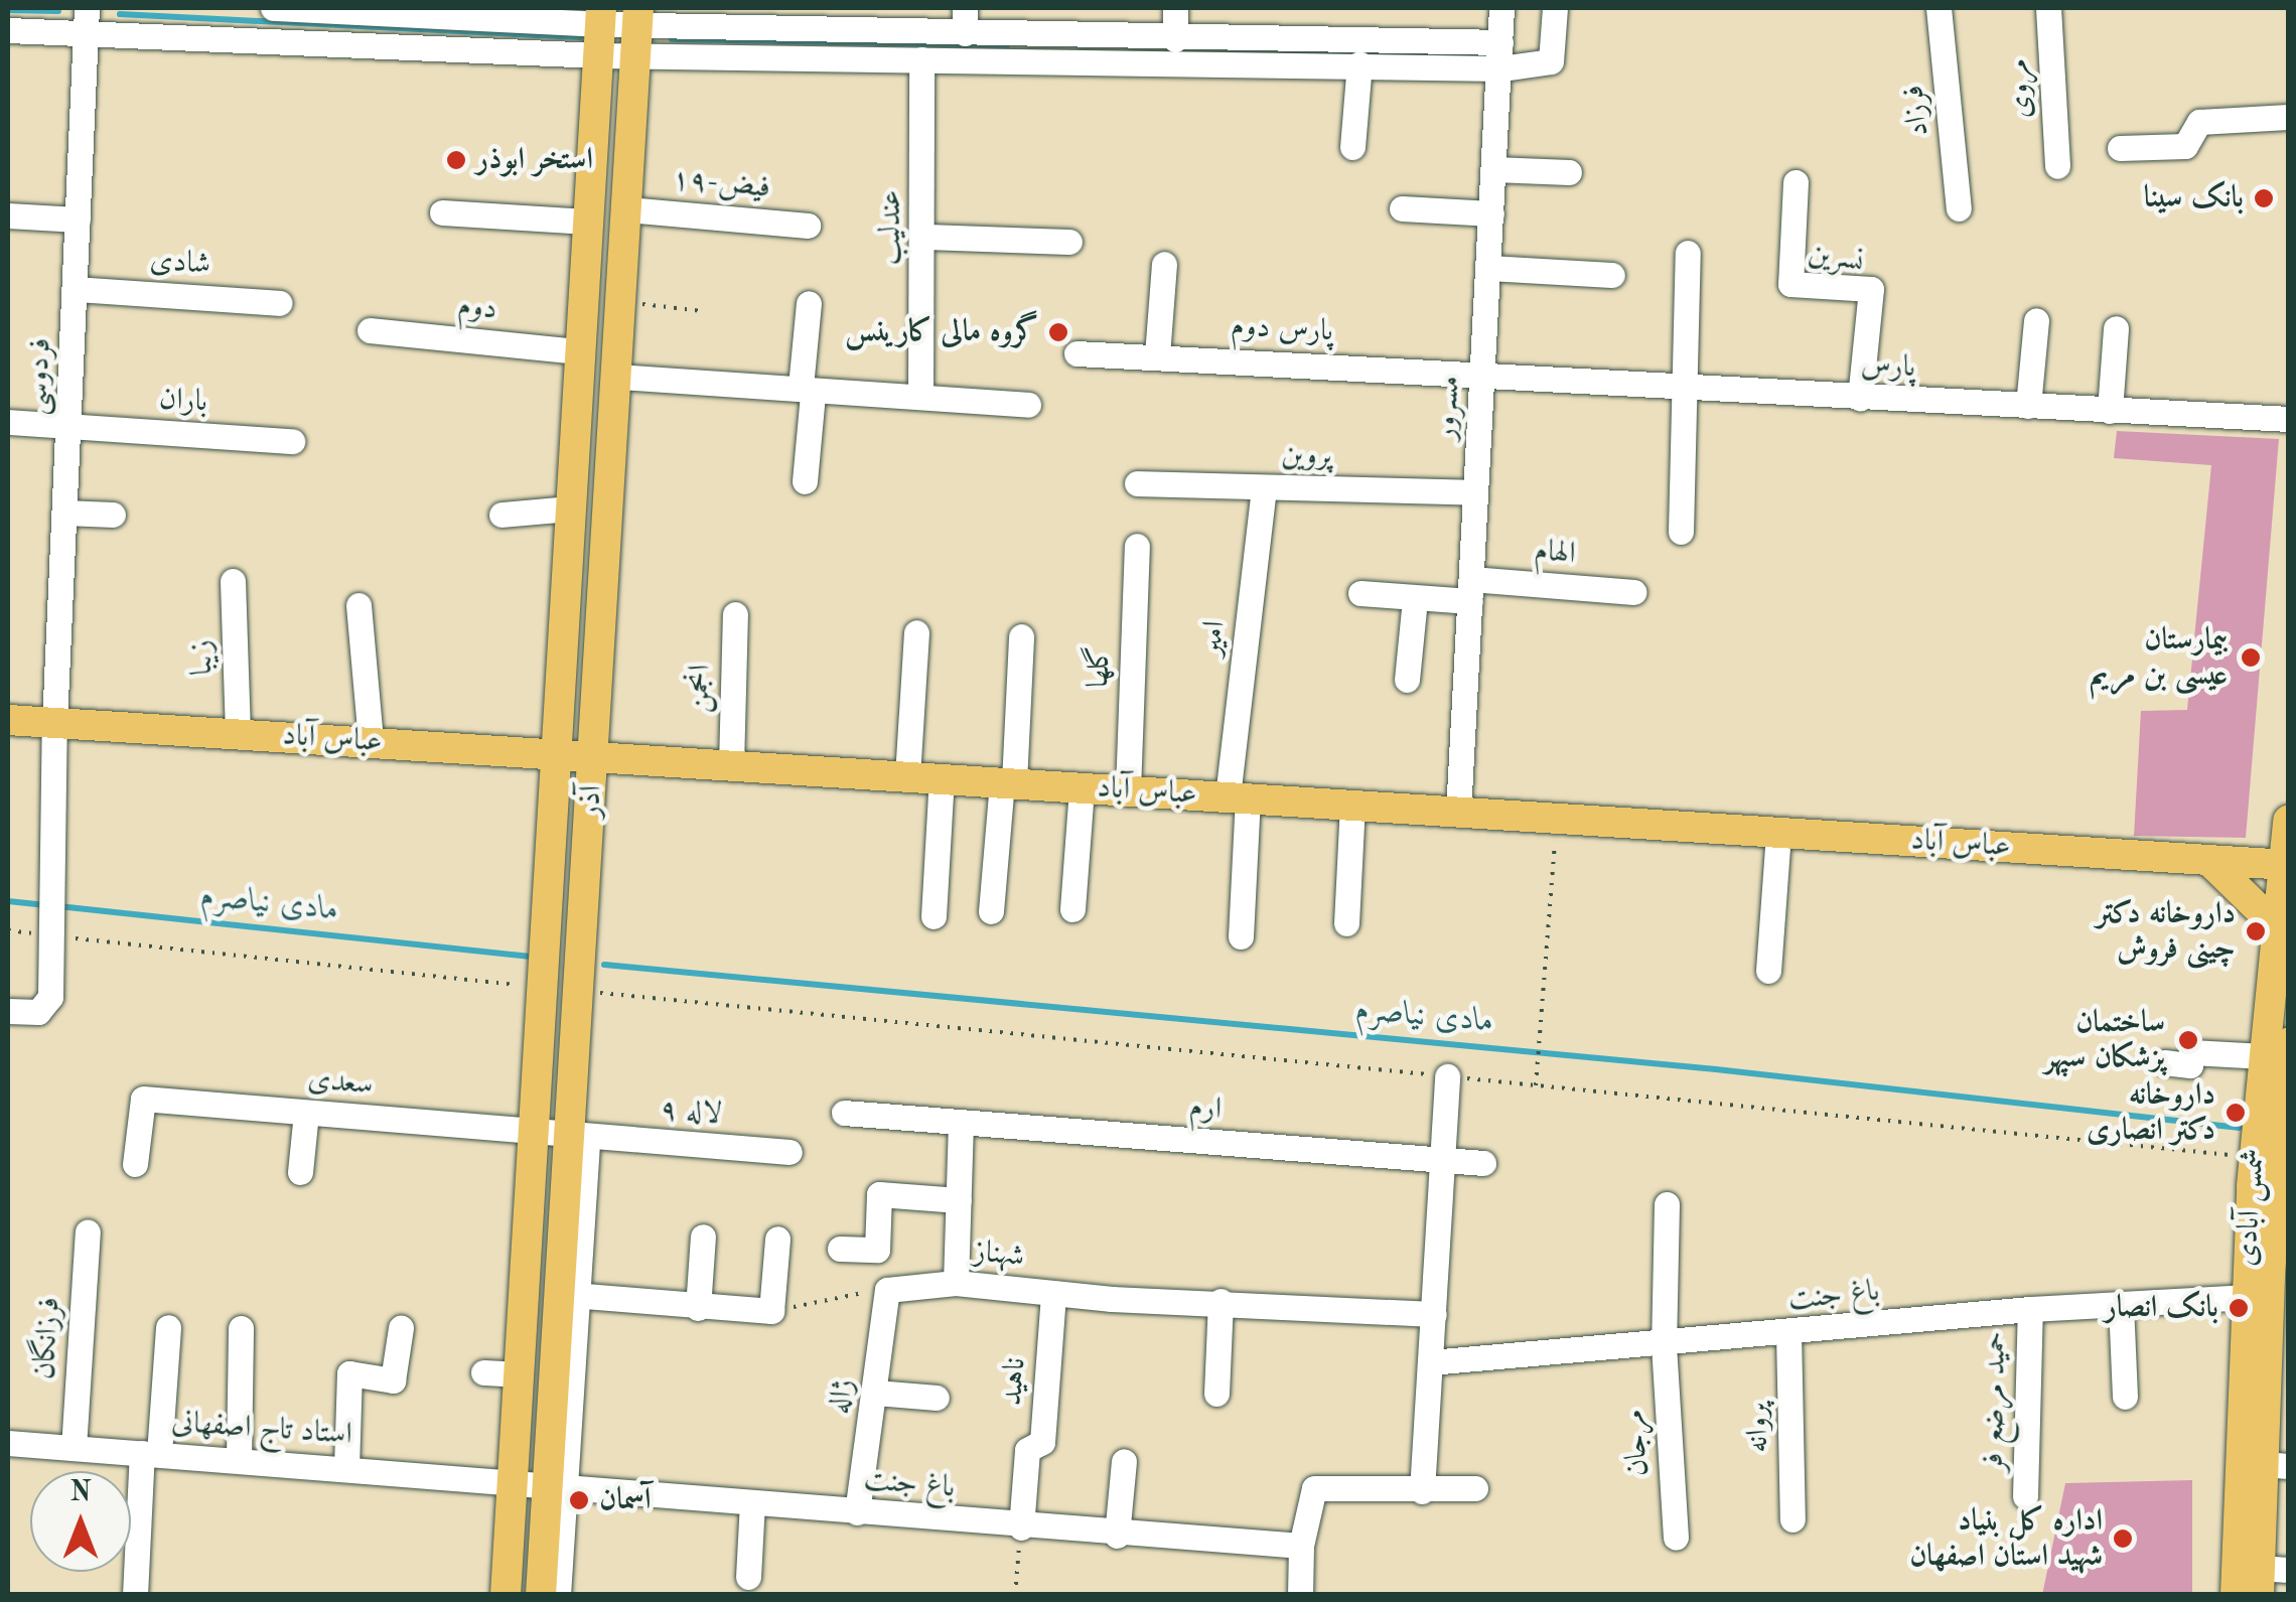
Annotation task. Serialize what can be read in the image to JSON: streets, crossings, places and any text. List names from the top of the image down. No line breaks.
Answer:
{"streets":{"main road":["عباس آباد","آذر","شمس آبادی"],"street":["مروی","فرزاد","۱۹-فیض","عندلیب","نسرین","شادی","دوم","پارس دوم","پارس","فردوسی","باران","مسرور","پروین","الهام","امیر","زیبا","گلها","انجمن","سعدی","ارم","۹ لاله","شهناز","باغ جنت","فرزانگان","ناهید","ژاله","حمید مرضع فر","پروانه","استاد تاج اصفهانی","مرجان"]},"crossings":[["۱۹-فیض","آذر"],["نسرین","پارس"],["شادی","فردوسی"],["دوم","آذر"],["پارس دوم","پارس"],["پارس دوم","مسرور"],["پارس","مسرور"],["فردوسی","باران"],["فردوسی","عباس آباد"],["مسرور","پروین"],["مسرور","الهام"],["مسرور","عباس آباد"],["پروین","امیر"],["امیر","عباس آباد"],["زیبا","عباس آباد"],["گلها","عباس آباد"],["انجمن","عباس آباد"],["عباس آباد","آذر"],["عباس آباد","شمس آبادی"],["آذر","سعدی"],["آذر","۹ لاله"],["آذر","باغ جنت"],["آذر","استاد تاج اصفهانی"],["سعدی","۹ لاله"],["شمس آبادی","باغ جنت"],["شهناز","ناهید"],["شهناز","ژاله"],["باغ جنت","ناهید"],["باغ جنت","ژاله"],["باغ جنت","حمید مرضع فر"],["باغ جنت","پروانه"],["باغ جنت","استاد تاج اصفهانی"],["باغ جنت","مرجان"],["فرزانگان","استاد تاج اصفهانی"]],"water":["مادی نیاصرم"],"places":["استخر ابوذر","بانک سینا","گروه مالی کارینس","بیمارستان عیسی بن مریم","داروخانه دکتر چینی فروش","ساختمان پزشکان سپهر","داروخانه دکتر انصاری","بانک انصار","آسمان","اداره کل بنیاد شهید استان اصفهان"],"north":"top"}
